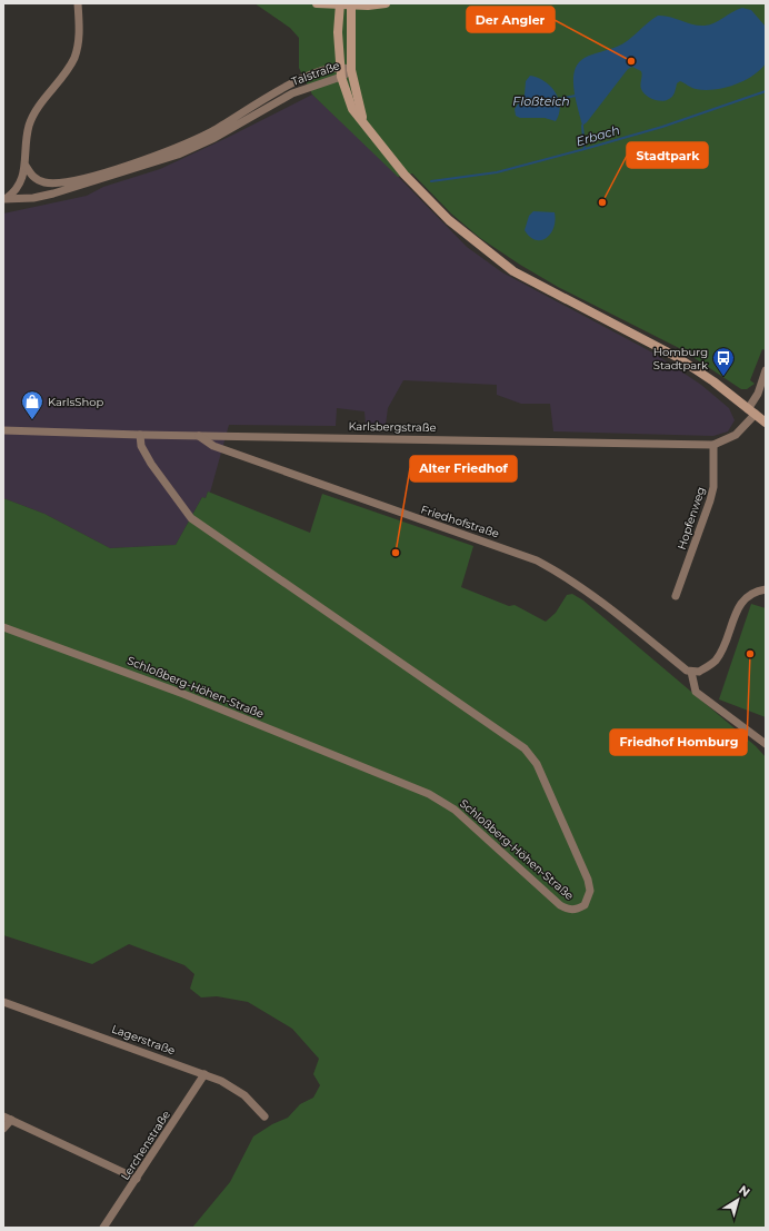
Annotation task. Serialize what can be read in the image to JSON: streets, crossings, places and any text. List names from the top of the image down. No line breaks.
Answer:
{"streets":{"street":["Talstraße","Karlsbergstraße","Hopfenweg","Friedhofstraße","Schloßberg-Höhen-Straße","Lagerstraße","Lerchenstraße"]},"crossings":[["Karlsbergstraße","Hopfenweg"],["Karlsbergstraße","Friedhofstraße"],["Karlsbergstraße","Schloßberg-Höhen-Straße"],["Lagerstraße","Lerchenstraße"]],"water":["Floßteich","Erbach"],"places":{"other":["Der Angler","Stadtpark","Alter Friedhof","Friedhof Homburg"],"bus stop":["Homburg Stadtpark"],"shop":["KarlsShop"]},"north":"top right"}
